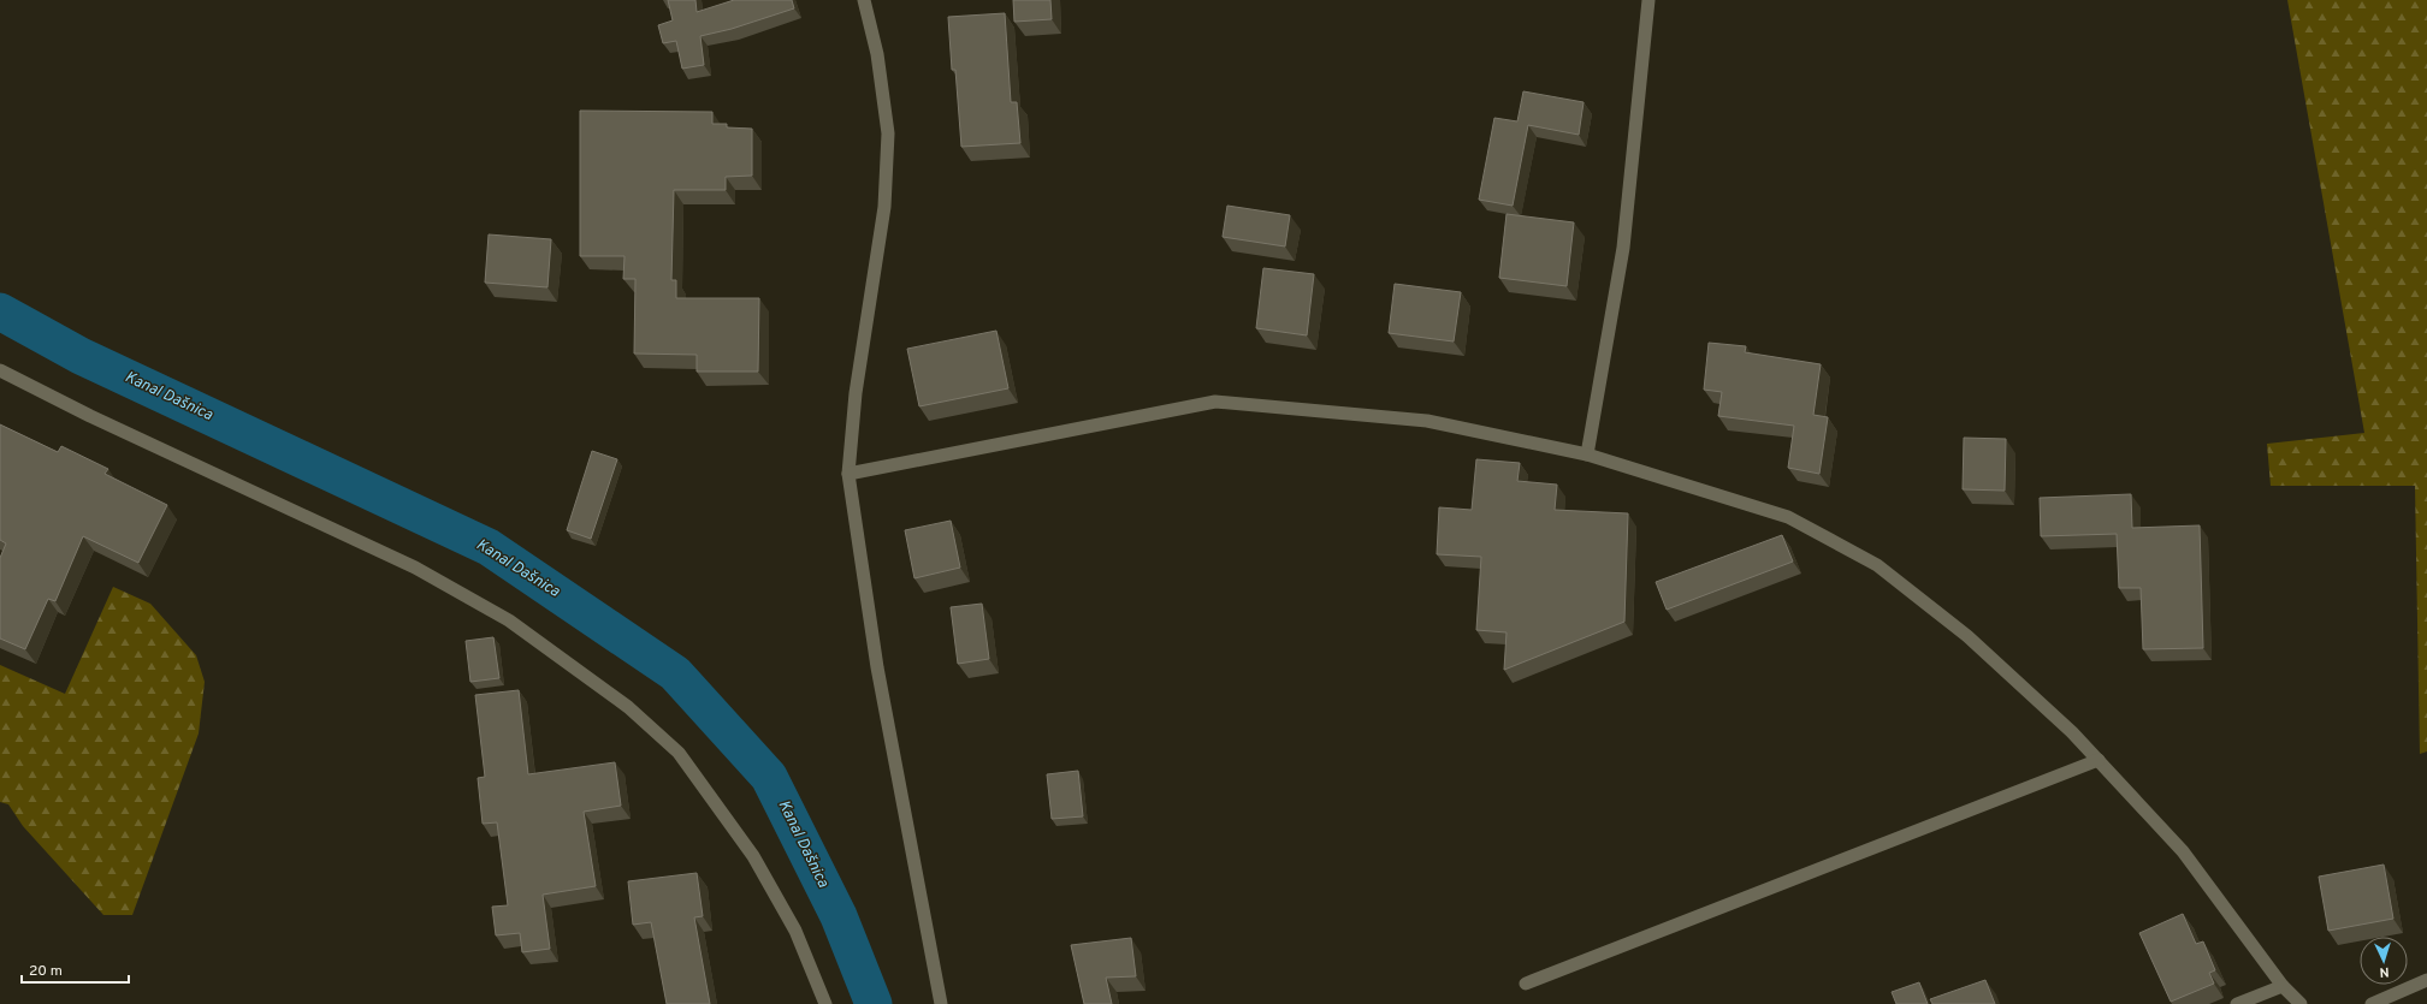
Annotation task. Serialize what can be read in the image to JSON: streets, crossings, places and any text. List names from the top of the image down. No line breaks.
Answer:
{"water":["Kanal Dašnica"],"scale_bar":"20 m","north":"bottom"}
